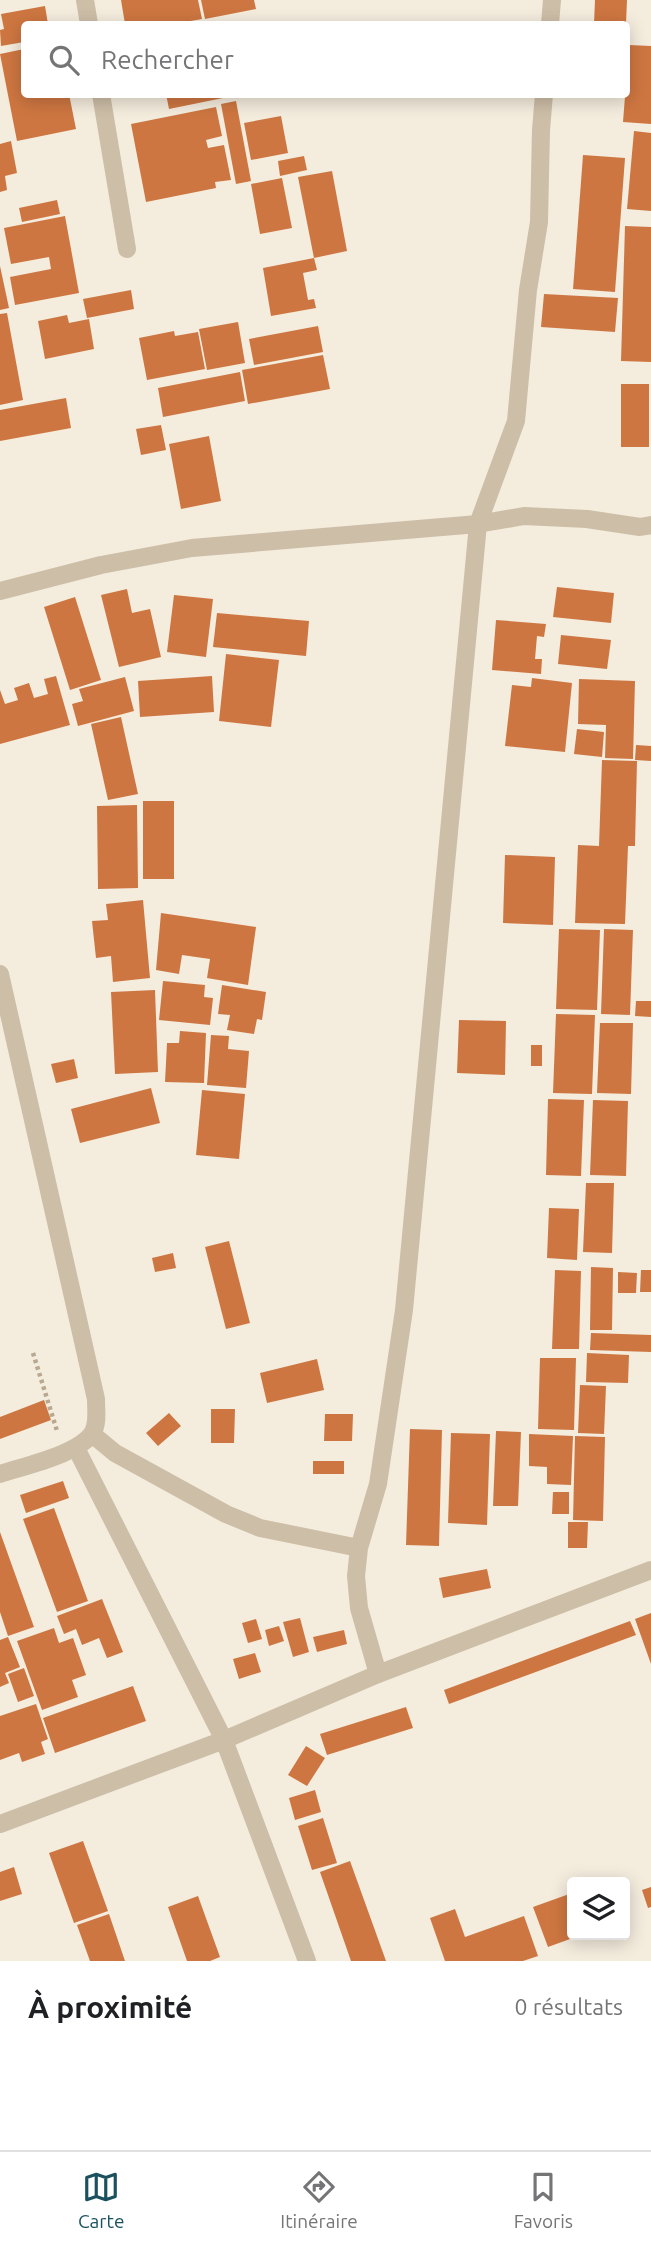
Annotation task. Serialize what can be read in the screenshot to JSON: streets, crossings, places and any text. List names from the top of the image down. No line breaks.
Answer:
{"page":{"search":"Rechercher","heading":["À proximité","0 résultats"],"nav":["Carte","Itinéraire","Favoris"]}}
